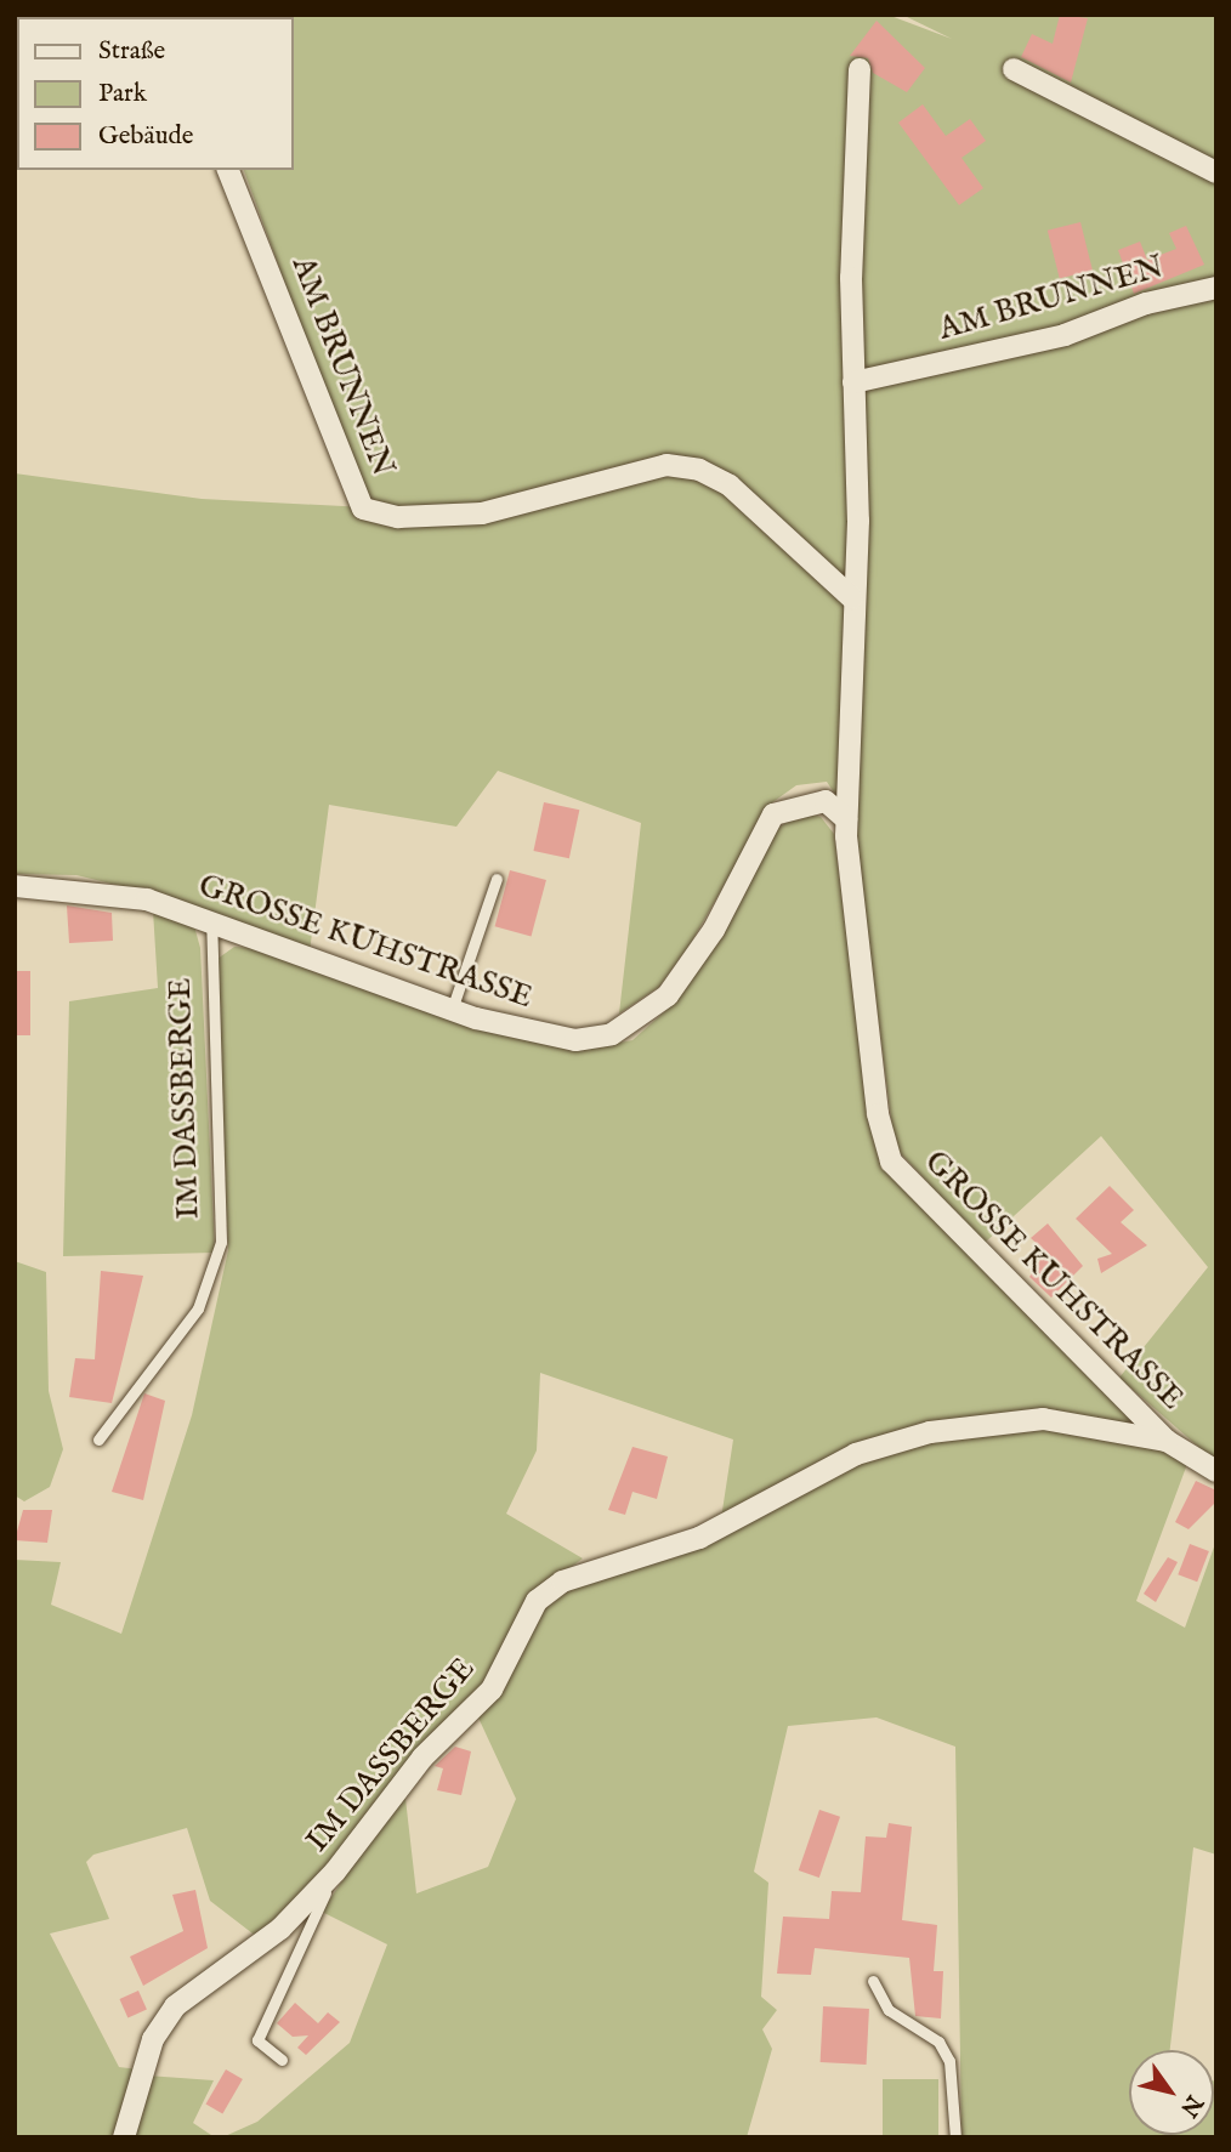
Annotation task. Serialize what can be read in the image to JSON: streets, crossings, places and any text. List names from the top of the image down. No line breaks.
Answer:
{"streets":{"street":["AM BRUNNEN","GROSSE KUHSTRASSE","IM DASSBERGE"]},"crossings":[["GROSSE KUHSTRASSE","IM DASSBERGE"]],"legend":["Straße","Park","Gebäude"],"north":"bottom right"}
